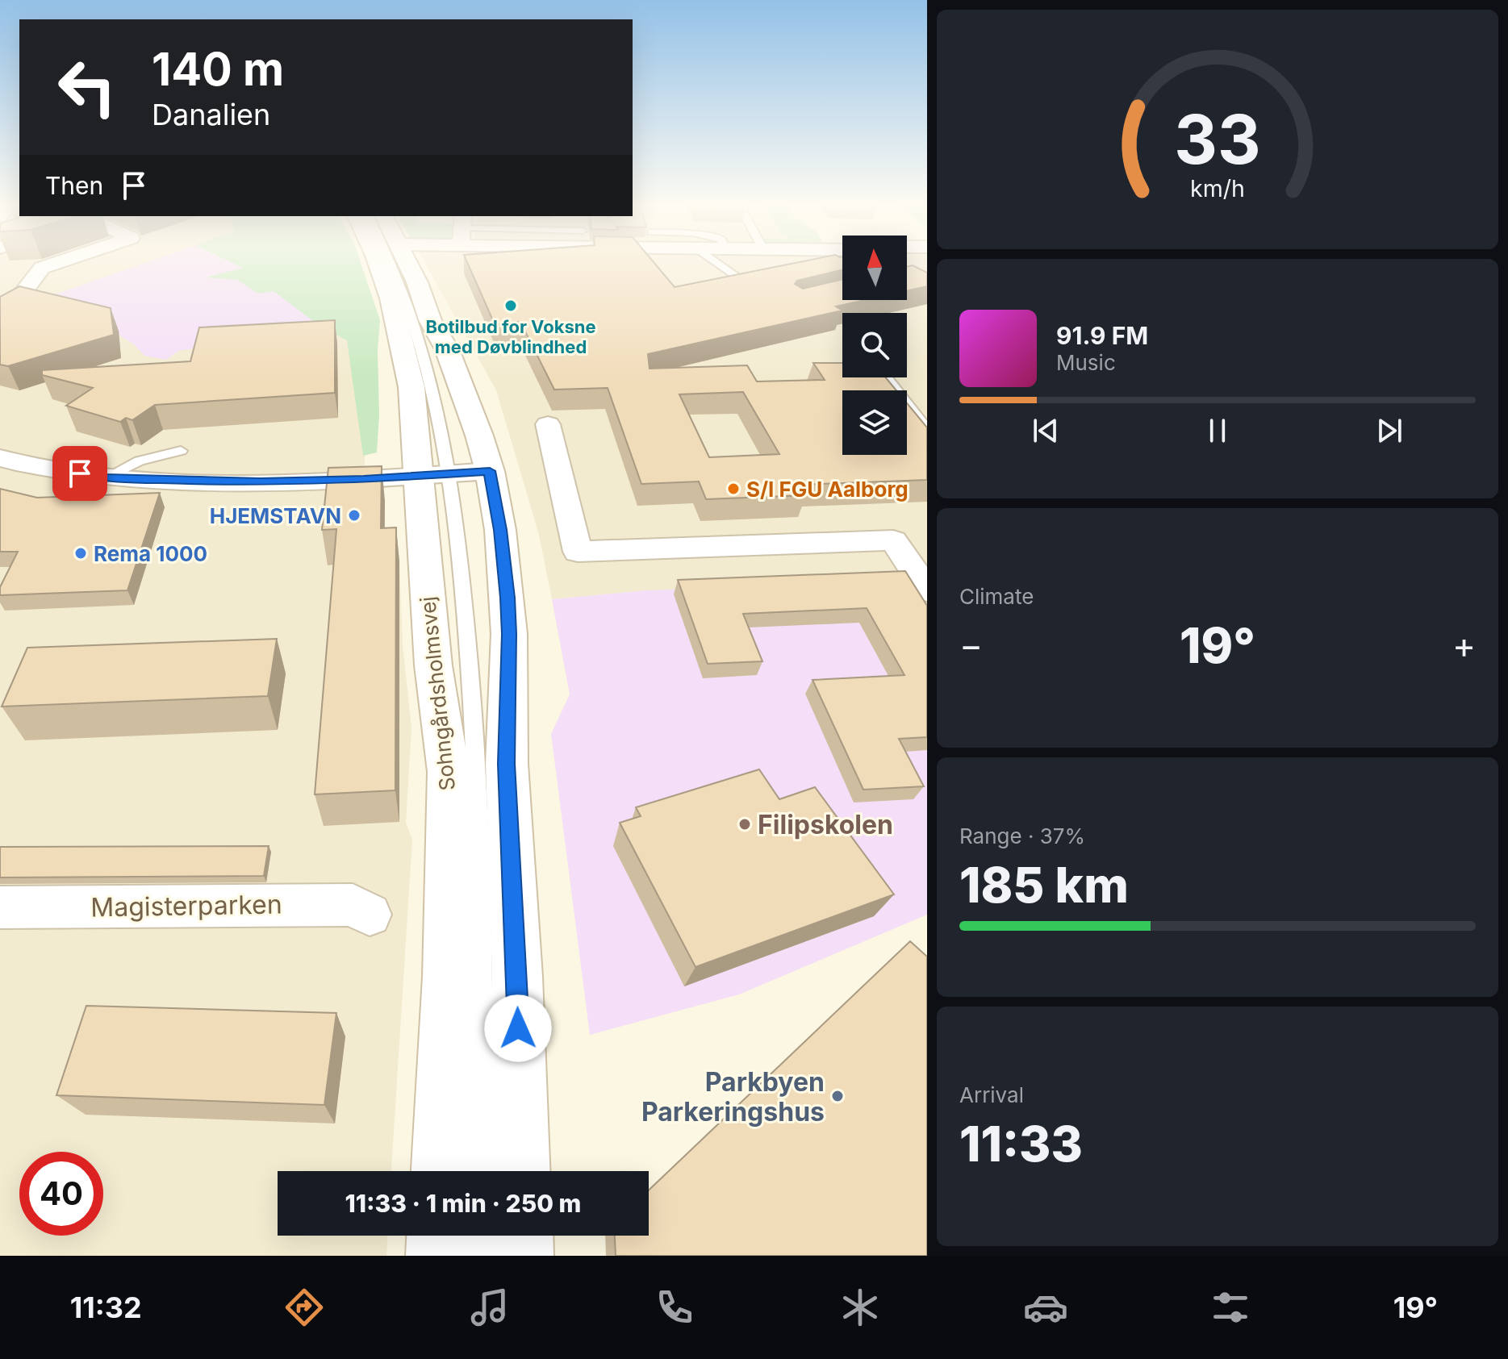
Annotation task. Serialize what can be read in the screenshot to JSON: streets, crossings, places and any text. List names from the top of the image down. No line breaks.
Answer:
{"streets":{"street":["Sohngårdsholmsvej","Magisterparken"]},"places":["Botilbud for Voksne med Døvblindhed","S/I FGU Aalborg","HJEMSTAVN","Rema 1000","Filipskolen","Parkbyen Parkeringshus"],"north":"top","page":{"turn":["140 m","Danalien"],"then":"Then","song":["91.9 FM","Music"],"tile":["Climate",["Range · 37%","185 km"],["Arrival","11:33"]],"heat":["−","19°","+"],"limit":"40","trip":"11:33 · 1 min · 250 m","tabs":["11:32","19°"],"gauge":["33","km/h"]}}
